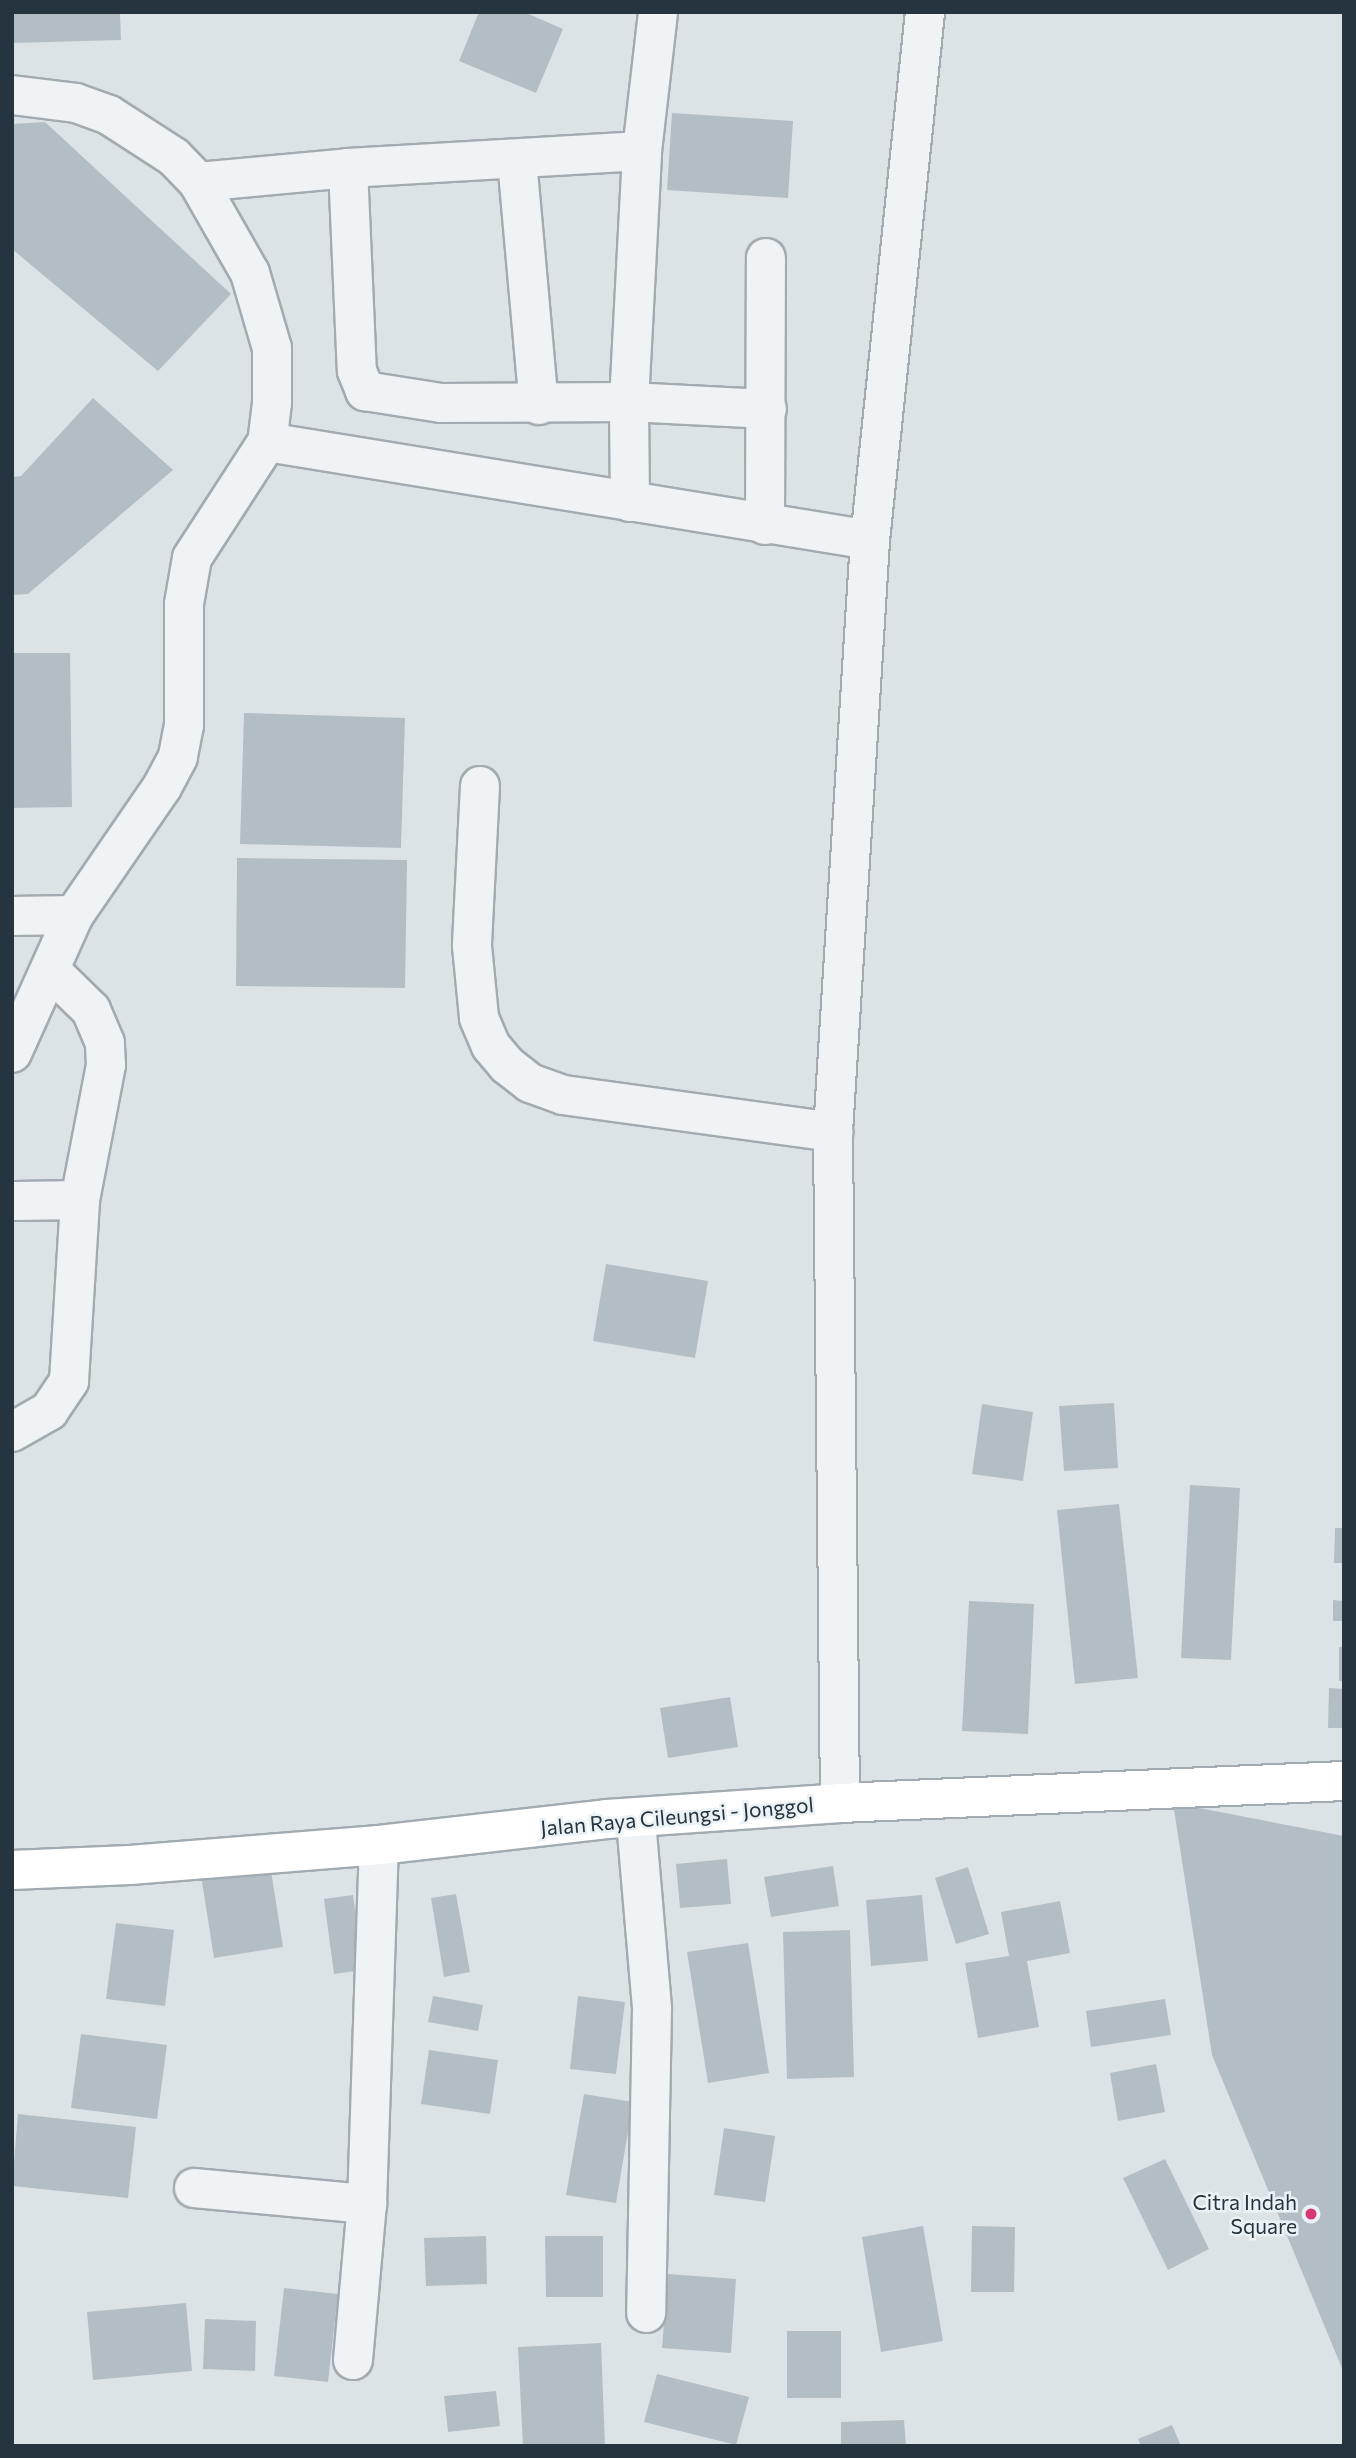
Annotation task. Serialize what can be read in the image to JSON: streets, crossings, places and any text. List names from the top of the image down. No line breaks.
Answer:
{"streets":{"main road":["Jalan Raya Cileungsi - Jonggol"]},"places":["Citra Indah Square"]}
